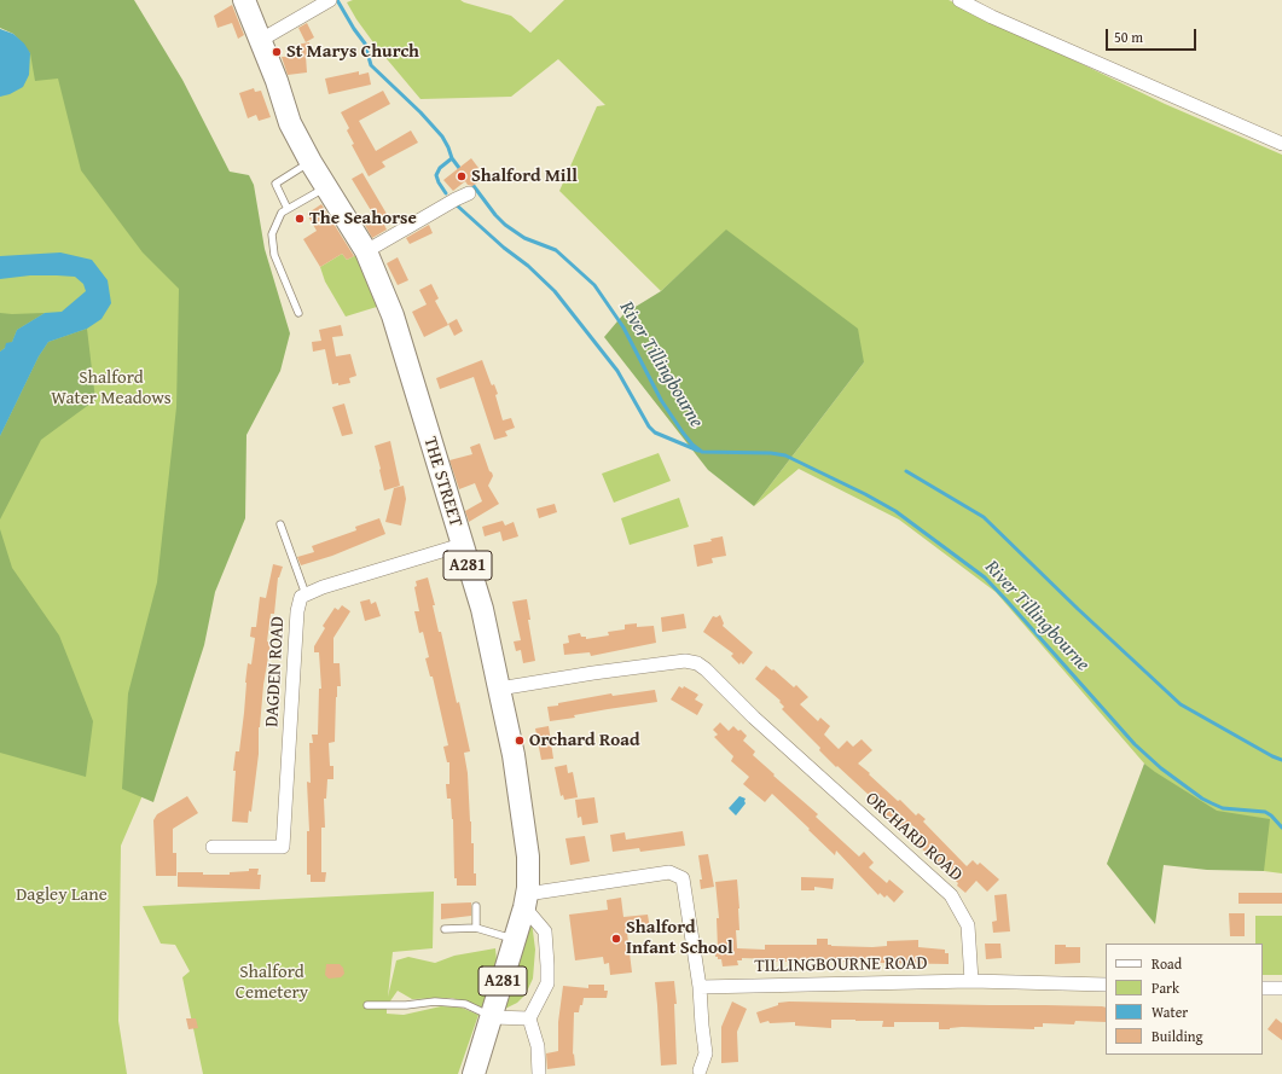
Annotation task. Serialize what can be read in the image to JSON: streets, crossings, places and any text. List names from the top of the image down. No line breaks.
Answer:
{"streets":{"main road":["THE STREET","A281"],"street":["DAGDEN ROAD","ORCHARD ROAD","TILLINGBOURNE ROAD"]},"crossings":[["THE STREET","ORCHARD ROAD"],["ORCHARD ROAD","TILLINGBOURNE ROAD"]],"water":["River Tillingbourne"],"parks":["Shalford Water Meadows","Dagley Lane","Shalford Cemetery"],"places":["St Marys Church","Shalford Mill","The Seahorse","Orchard Road","Shalford Infant School"],"legend":["Road","Park","Water","Building"],"scale_bar":"50 m"}
